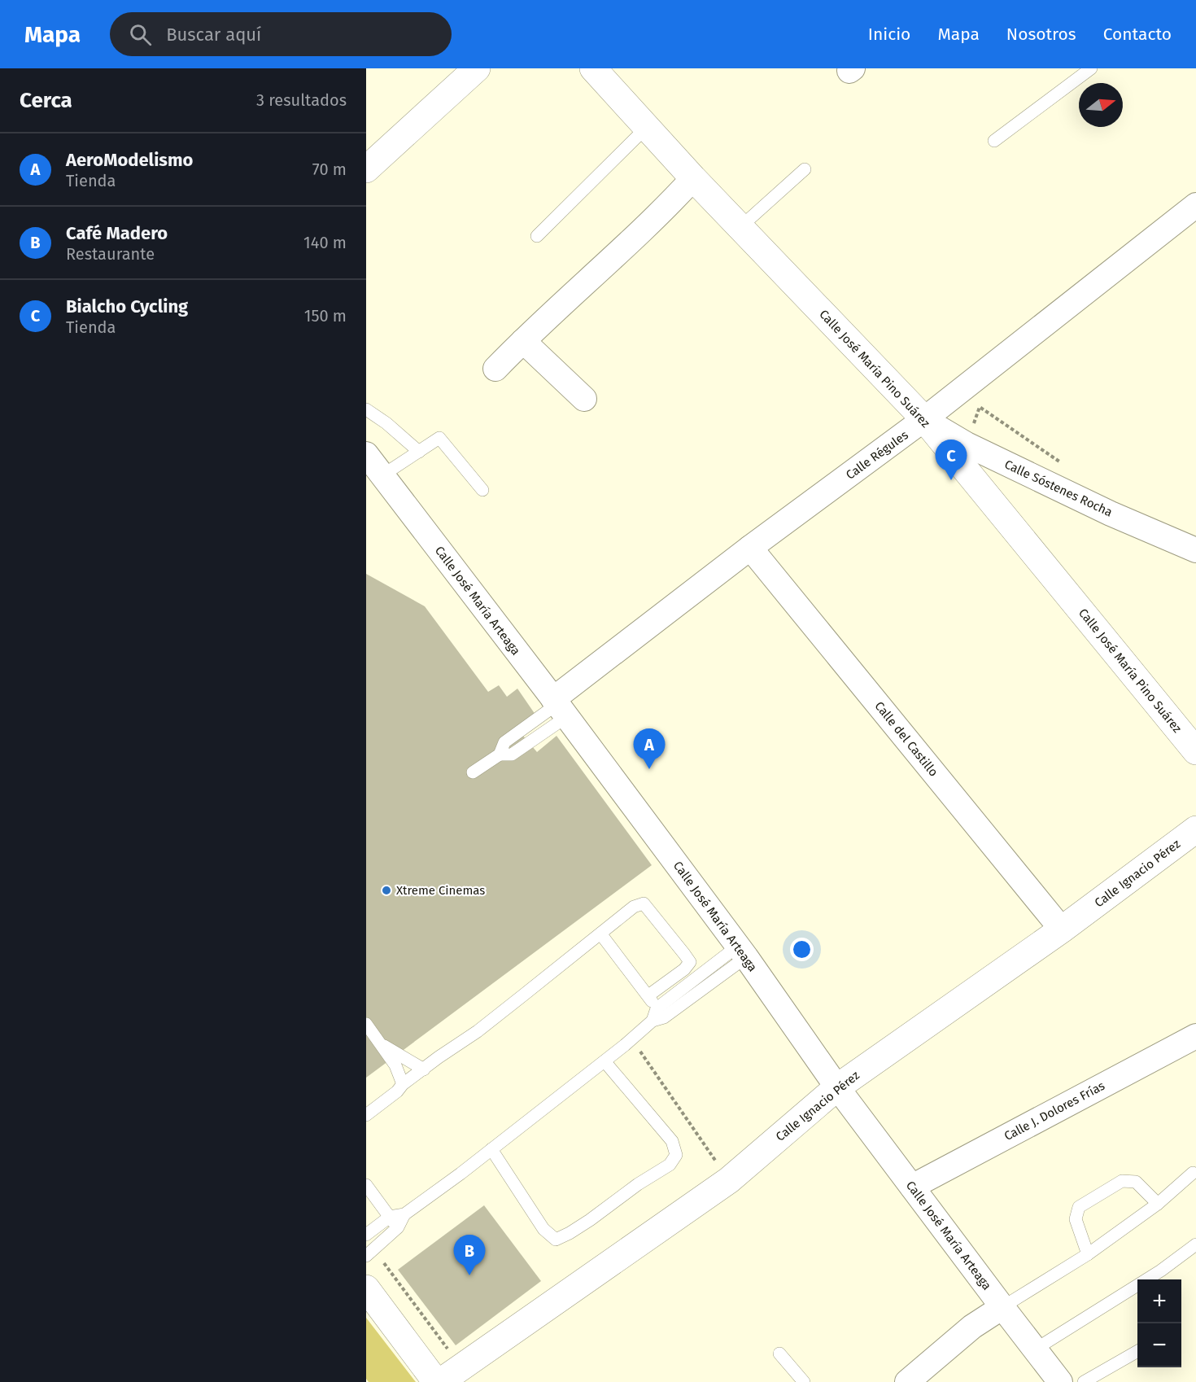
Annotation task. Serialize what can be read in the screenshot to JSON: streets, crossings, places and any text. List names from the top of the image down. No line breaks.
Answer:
{"streets":{"street":["Calle José María Pino Suárez","Calle Régules","Calle Sóstenes Rocha","Calle José María Arteaga","Calle del Castillo","Calle Ignacio Pérez","Calle J. Dolores Frías"]},"crossings":[["Calle José María Pino Suárez","Calle Régules"],["Calle José María Pino Suárez","Calle Sóstenes Rocha"],["Calle Régules","Calle Sóstenes Rocha"],["Calle Régules","Calle José María Arteaga"],["Calle Régules","Calle del Castillo"],["Calle José María Arteaga","Calle Ignacio Pérez"],["Calle José María Arteaga","Calle J. Dolores Frías"],["Calle del Castillo","Calle Ignacio Pérez"]],"places":["Xtreme Cinemas"],"north":"right","page":{"header":"Mapa","search":"Buscar aquí","nav":["Inicio","Mapa","Nosotros","Contacto"],"heading":["Cerca","3 resultados"],"list":[{"mark":"A","name":"AeroModelismo","note":"Tienda","value":"70 m"},{"mark":"B","name":"Café Madero","note":"Restaurante","value":"140 m"},{"mark":"C","name":"Bialcho Cycling","note":"Tienda","value":"150 m"}],"pins":["C","A","B"],"map_buttons":["+","−"]}}
